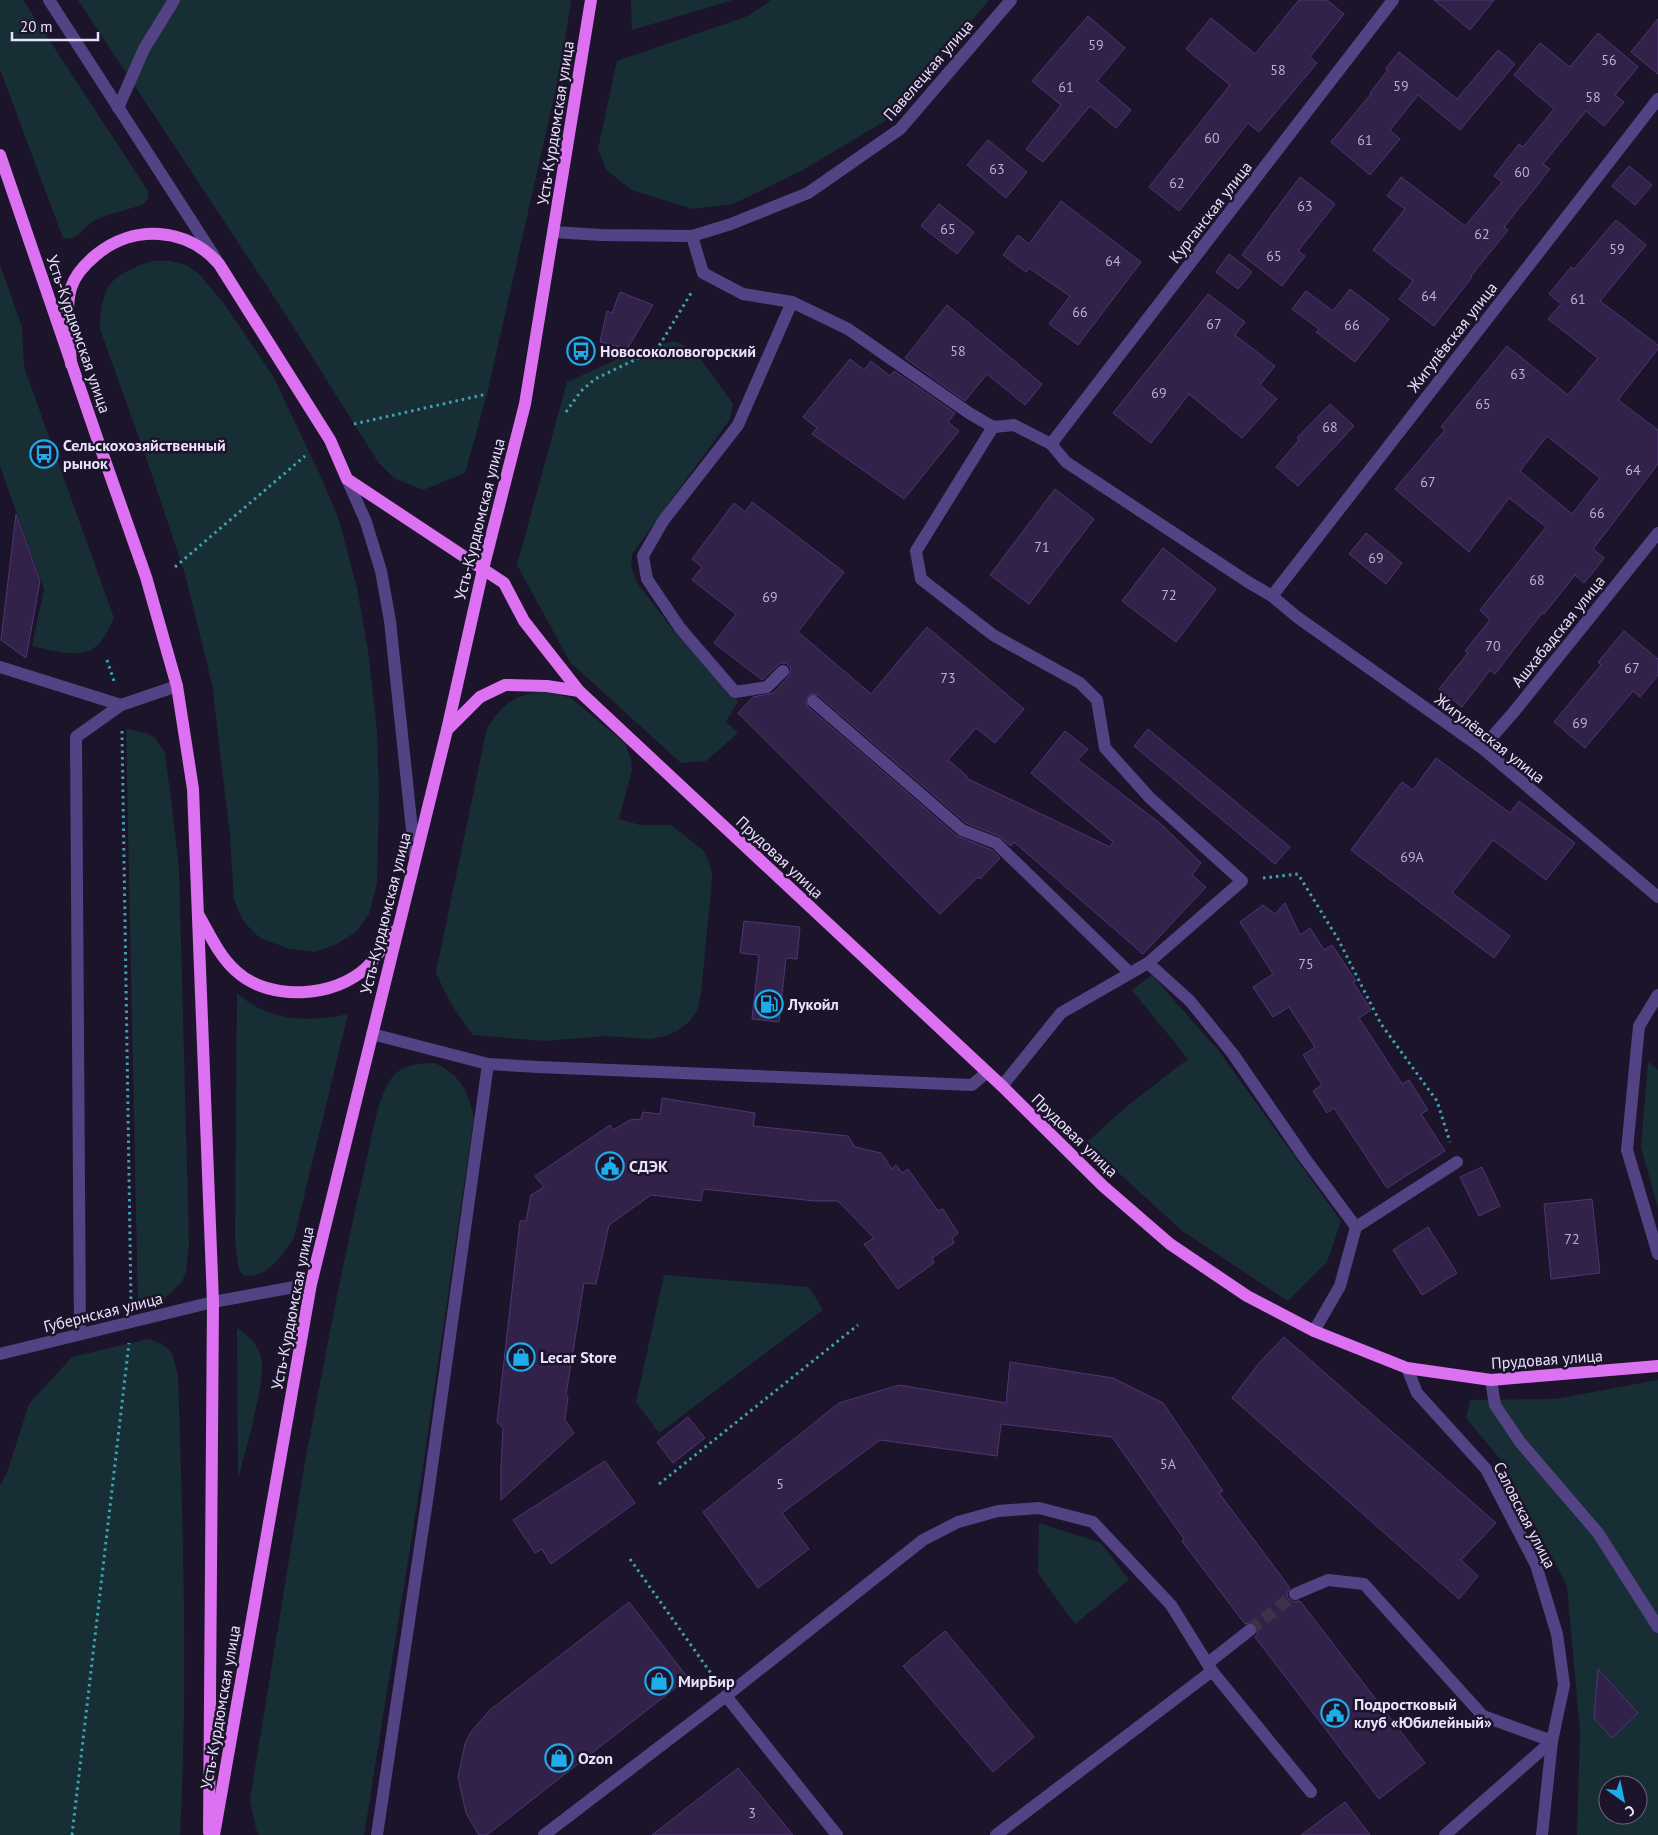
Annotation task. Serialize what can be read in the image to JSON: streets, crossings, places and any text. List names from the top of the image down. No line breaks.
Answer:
{"streets":{"main road":["Усть-Курдюмская улица","Прудовая улица"],"street":["Павелецкая улица","Курганская улица","Жигулёвская улица","Ашхабадская улица","Губернская улица","Саловская улица"]},"crossings":[["Павелецкая улица","Усть-Курдюмская улица"],["Усть-Курдюмская улица","Прудовая улица"],["Усть-Курдюмская улица","Губернская улица"],["Курганская улица","Жигулёвская улица"],["Жигулёвская улица","Ашхабадская улица"],["Прудовая улица","Саловская улица"]],"places":{"bus stop":["Новосоколовогорский","Сельскохозяйственный рынок"],"fuel station":["Лукойл"],"public building":["СДЭК","Подростковый клуб «Юбилейный»"],"shop":["Lecar Store","МирБир","Ozon"]},"house_numbers":["59","56","58","59","61","58","60","61","63","60","62","63","65","62","59","65","64","64","61","66","67","66","58","63","69","65","68","64","67","66","71","69","68","72","69","70","67","73","69","69А","75","72","5А","5","3"],"scale_bar":"20 m","north":"bottom right"}
